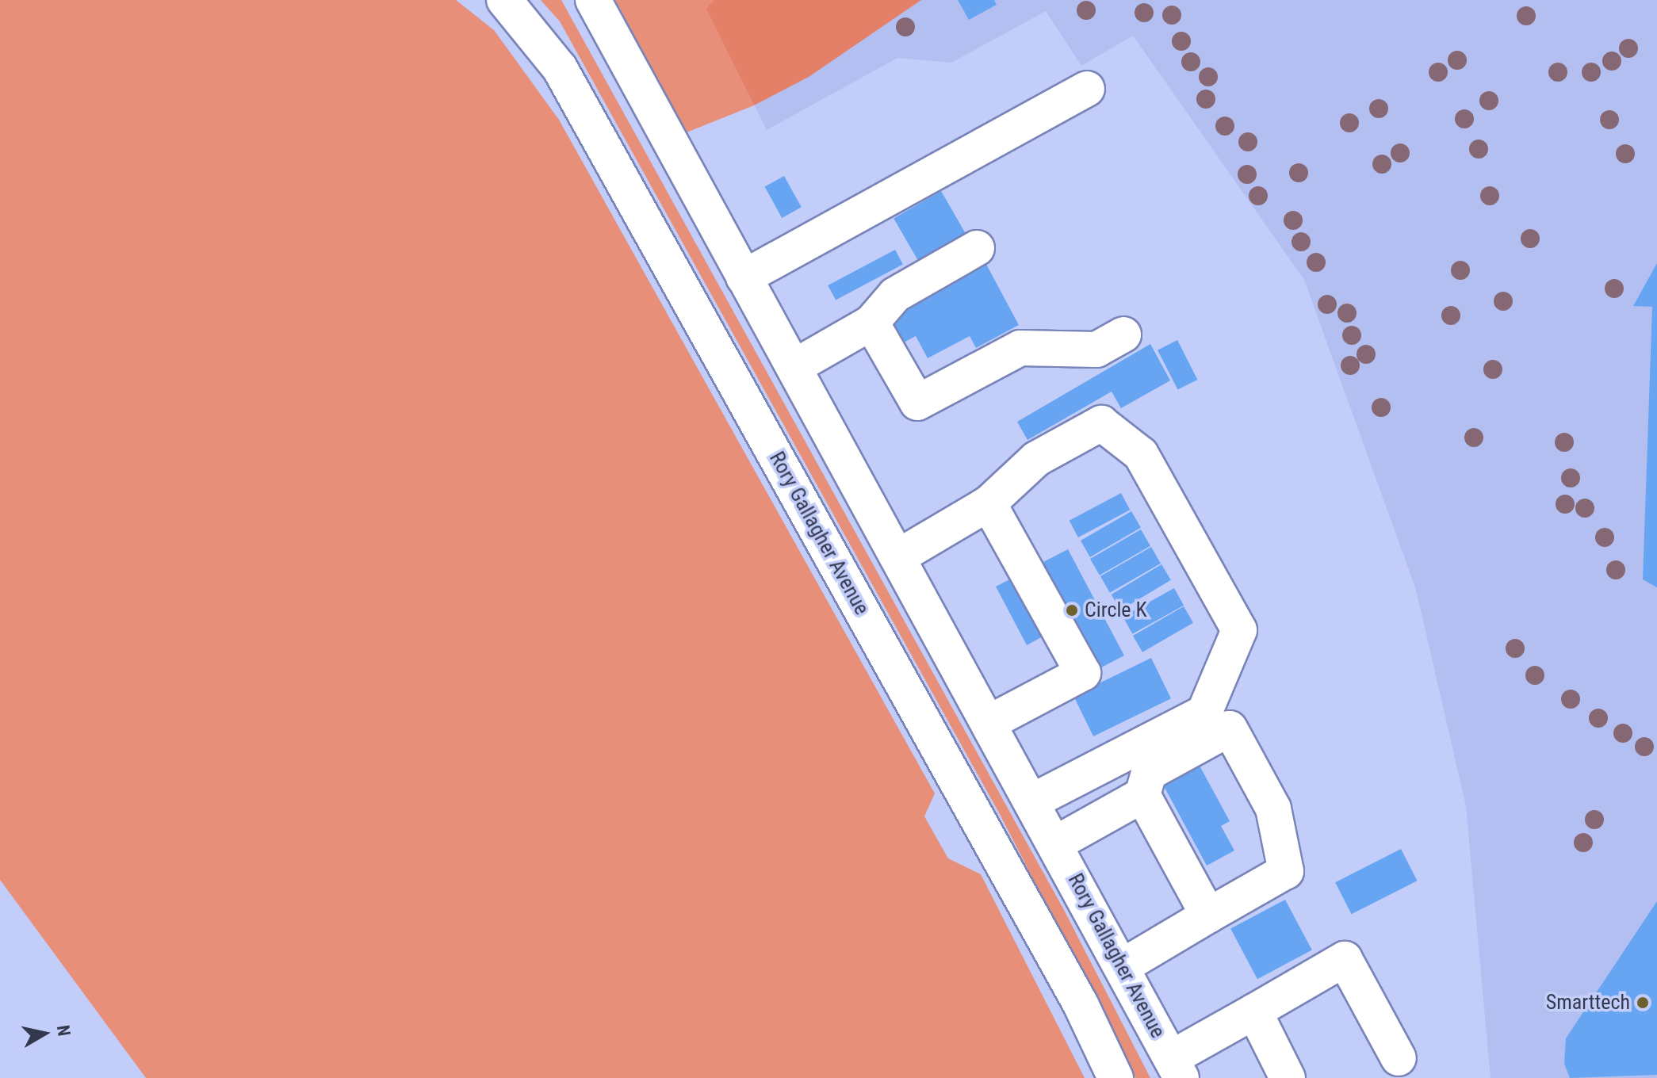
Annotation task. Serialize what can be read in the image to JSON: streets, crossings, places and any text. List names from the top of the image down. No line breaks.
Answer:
{"streets":{"street":["Rory Gallagher Avenue"]},"places":["Circle K","Smarttech"],"north":"right"}
